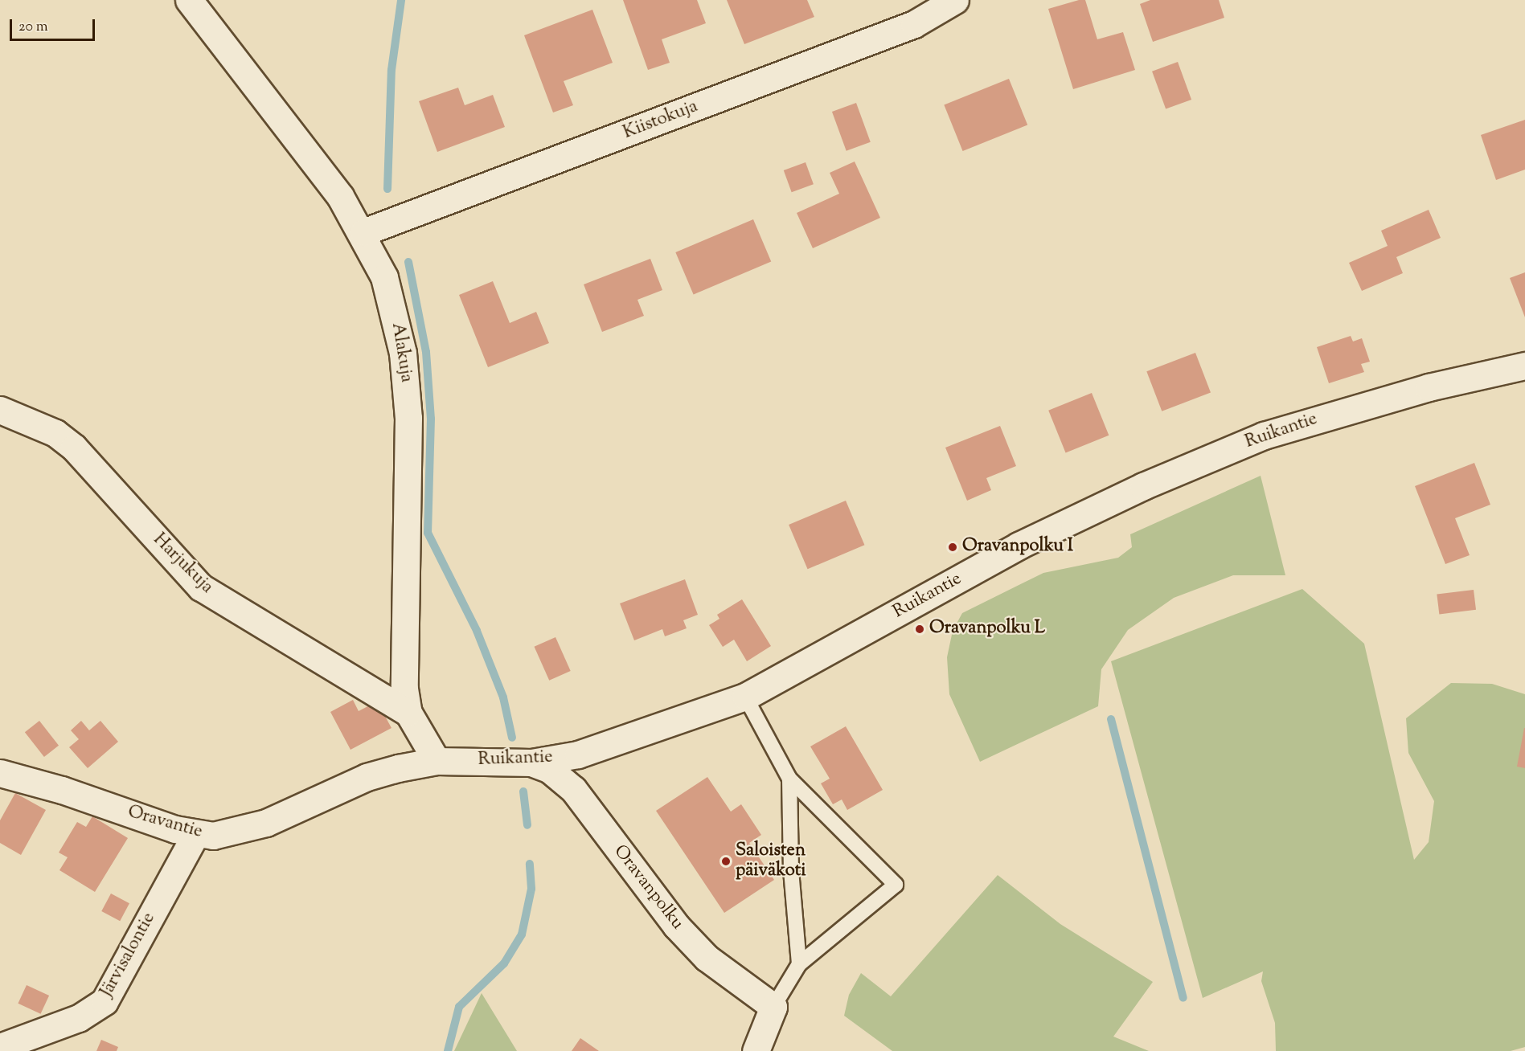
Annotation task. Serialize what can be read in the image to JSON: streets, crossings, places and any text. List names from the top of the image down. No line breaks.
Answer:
{"streets":{"street":["Kiistokuja","Alakuja","Ruikantie","Harjukuja","Oravantie","Oravanpolku","Järvisalontie"]},"crossings":[["Kiistokuja","Alakuja"],["Alakuja","Ruikantie"],["Alakuja","Harjukuja"],["Alakuja","Oravantie"],["Ruikantie","Oravantie"],["Ruikantie","Oravanpolku"],["Oravantie","Järvisalontie"]],"places":["Oravanpolku I","Oravanpolku L","Saloisten päiväkoti"],"scale_bar":"20 m"}
